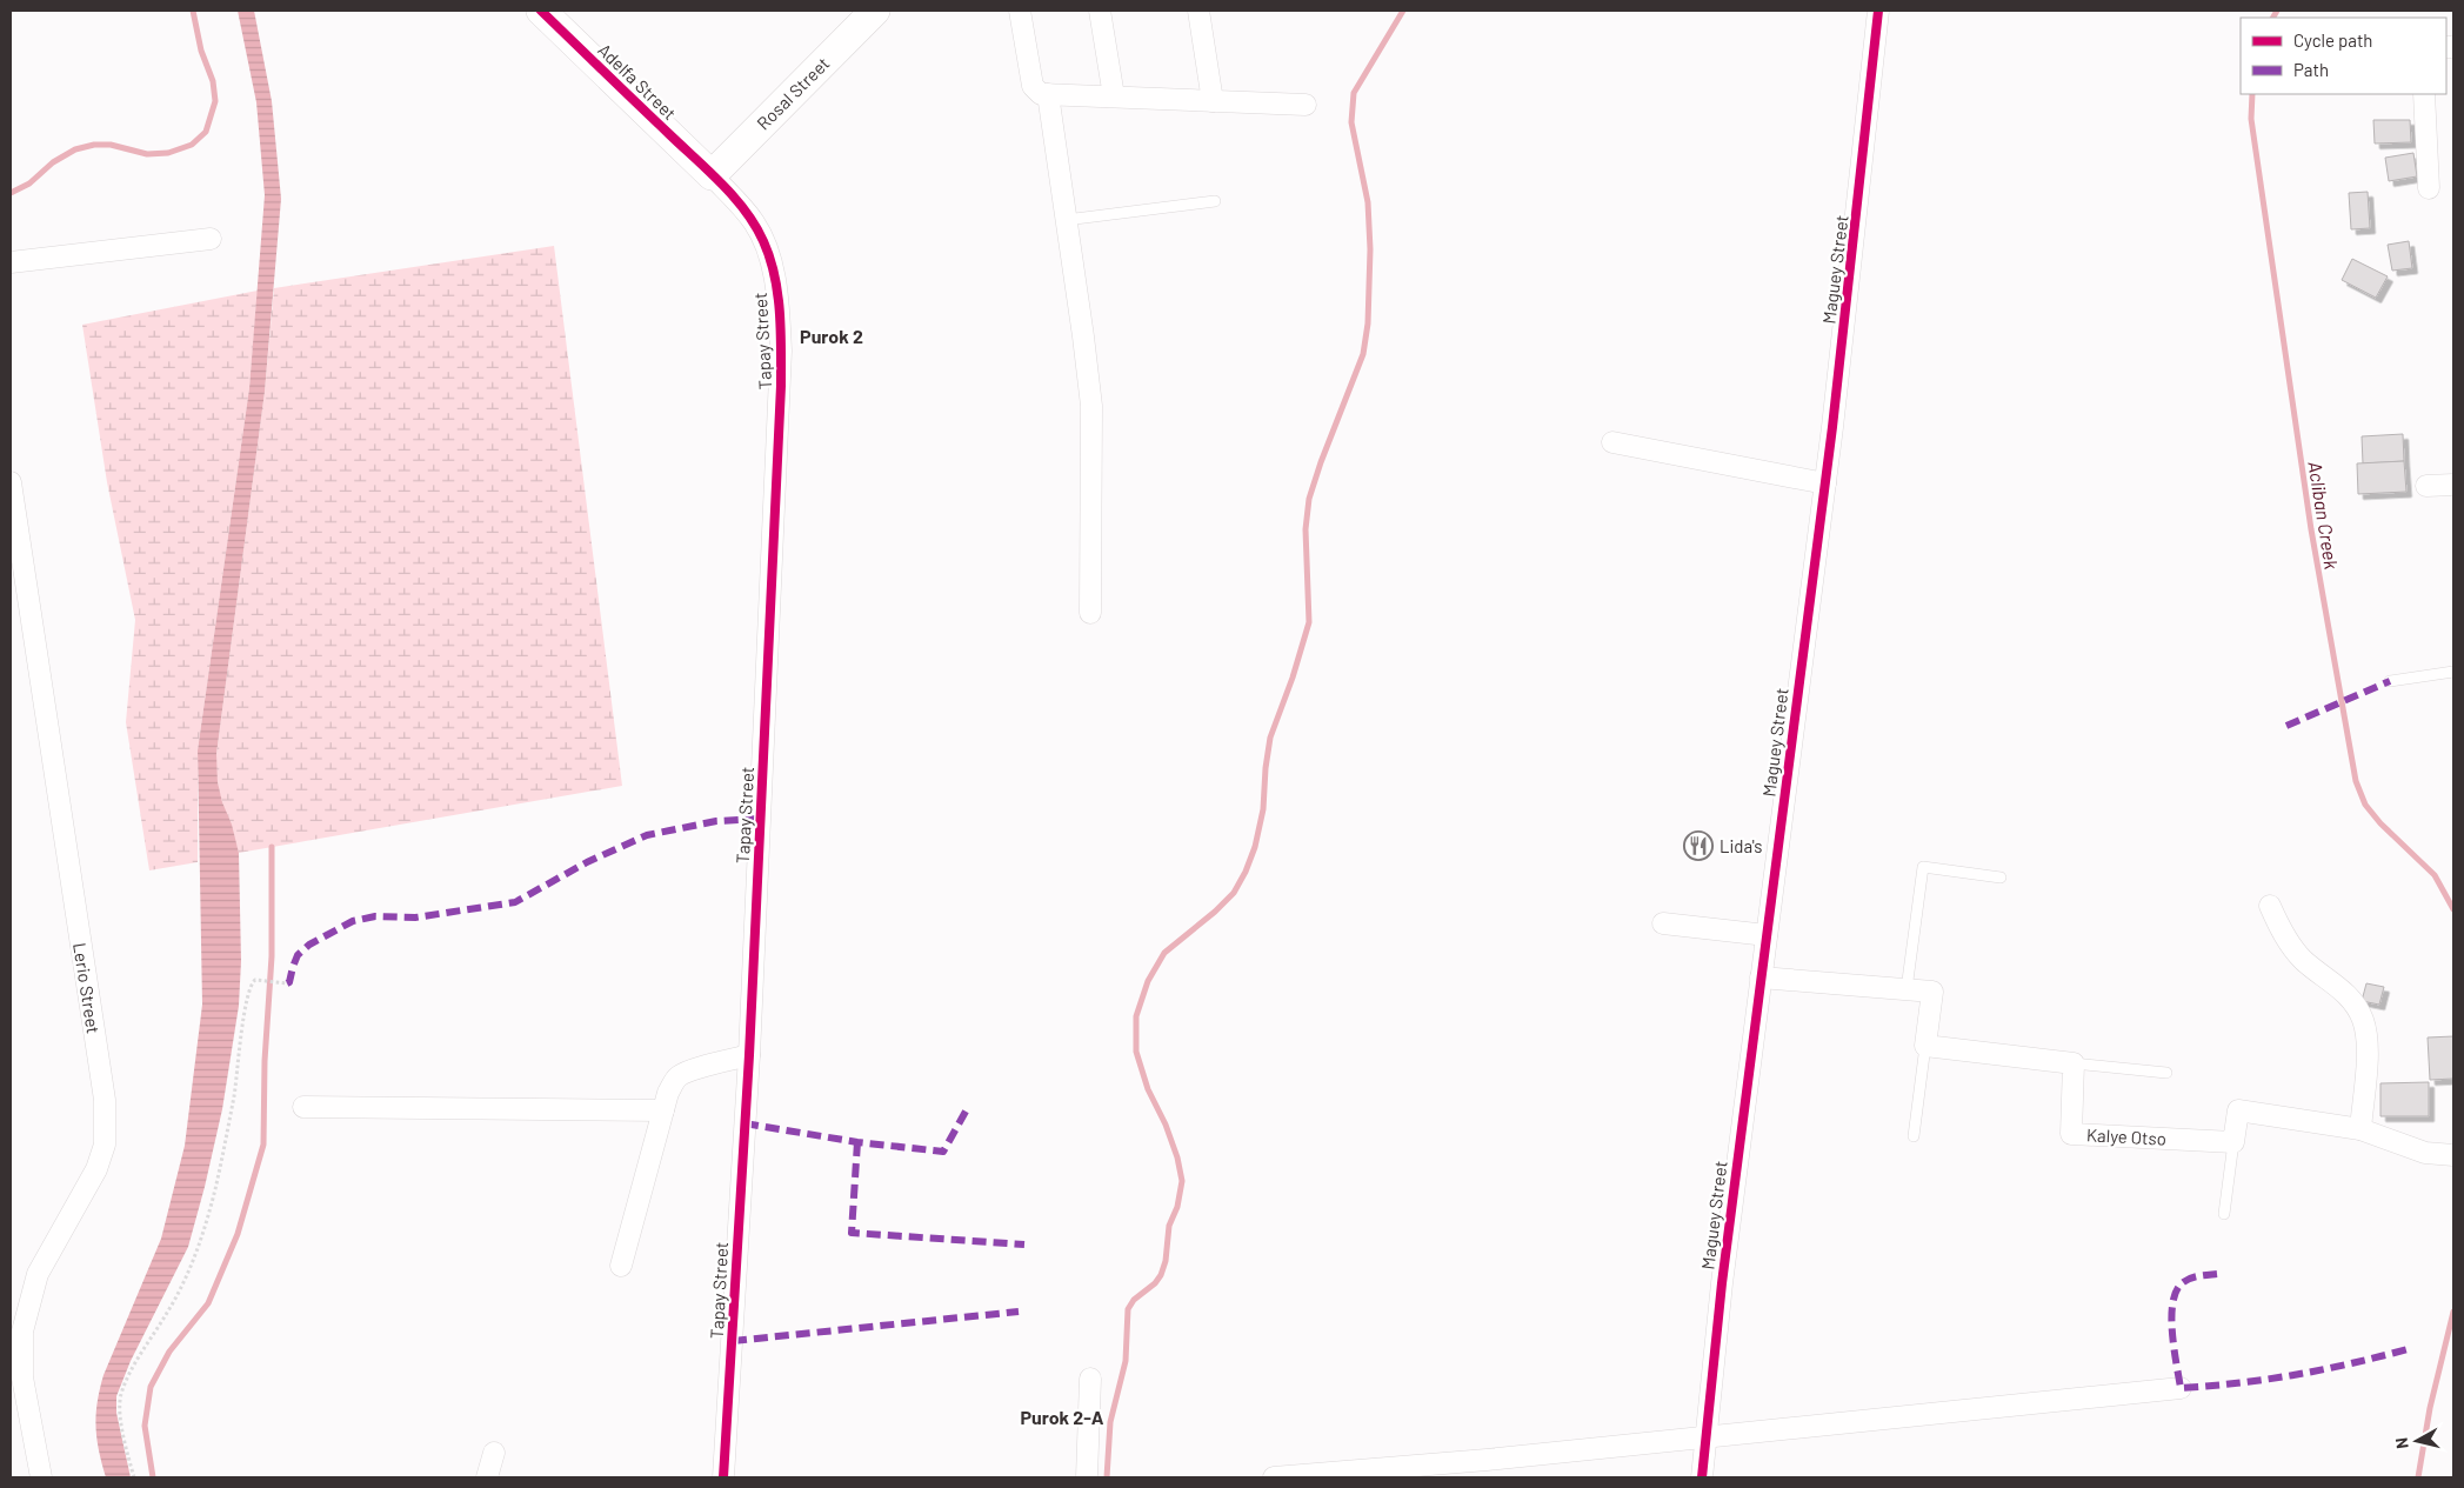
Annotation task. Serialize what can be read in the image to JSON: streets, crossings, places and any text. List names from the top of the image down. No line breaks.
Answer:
{"streets":{"street":["Adelfa Street","Rosal Street","Maguey Street","Tapay Street","Lerio Street","Kalye Otso"]},"crossings":[["Adelfa Street","Rosal Street"],["Adelfa Street","Tapay Street"],["Rosal Street","Tapay Street"]],"districts":["Purok 2","Purok 2-A"],"water":["Acliban Creek"],"places":{"restaurant":["Lida's"]},"legend":["Cycle path","Path"],"north":"left"}
